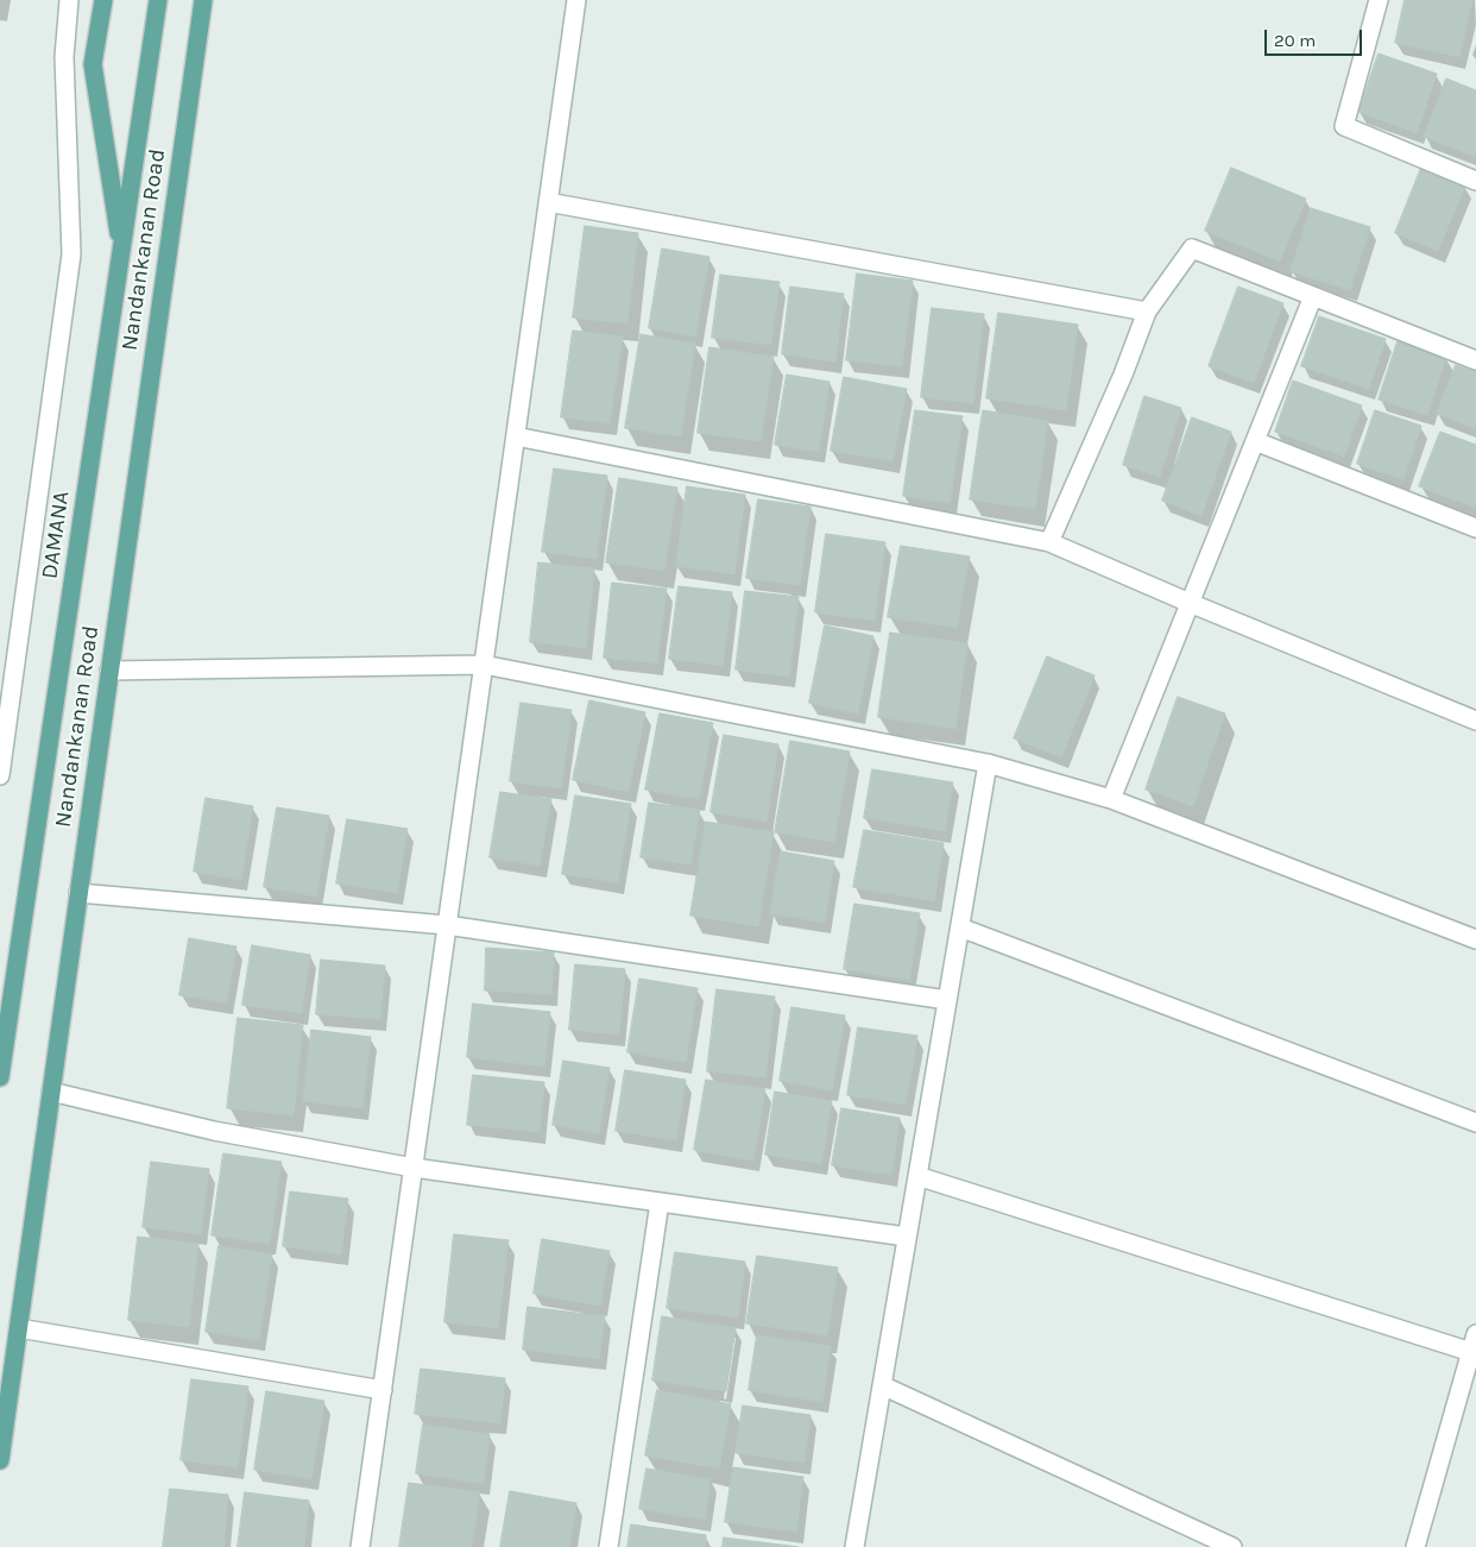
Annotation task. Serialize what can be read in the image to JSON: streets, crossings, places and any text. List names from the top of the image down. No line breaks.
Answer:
{"streets":{"main road":["Nandankanan Road","DAMANA"]},"scale_bar":"20 m"}
